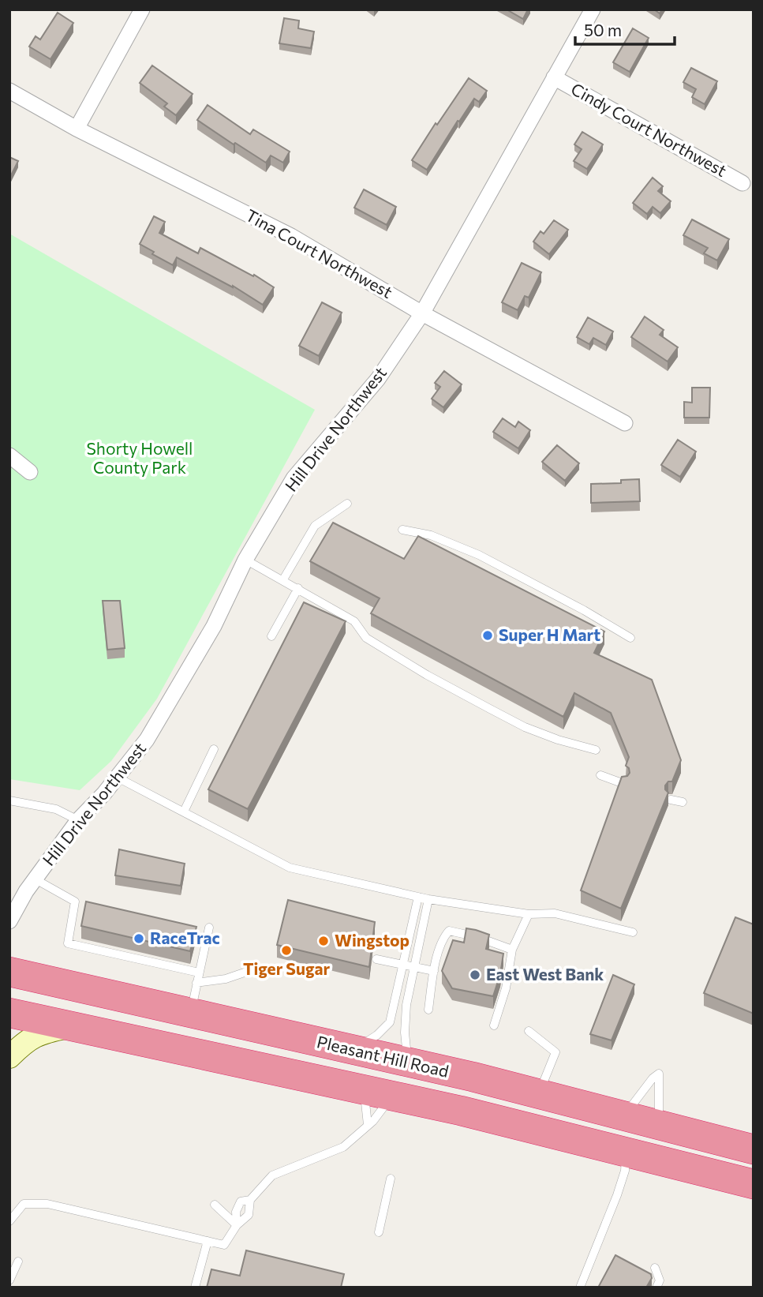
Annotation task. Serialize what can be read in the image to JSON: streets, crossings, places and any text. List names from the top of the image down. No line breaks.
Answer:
{"streets":{"highway":["Pleasant Hill Road"],"street":["Cindy Court Northwest","Tina Court Northwest","Hill Drive Northwest"]},"crossings":[["Cindy Court Northwest","Hill Drive Northwest"],["Tina Court Northwest","Hill Drive Northwest"]],"parks":["Shorty Howell County Park"],"places":["Super H Mart","RaceTrac","Wingstop","Tiger Sugar","East West Bank"],"scale_bar":"50 m"}
